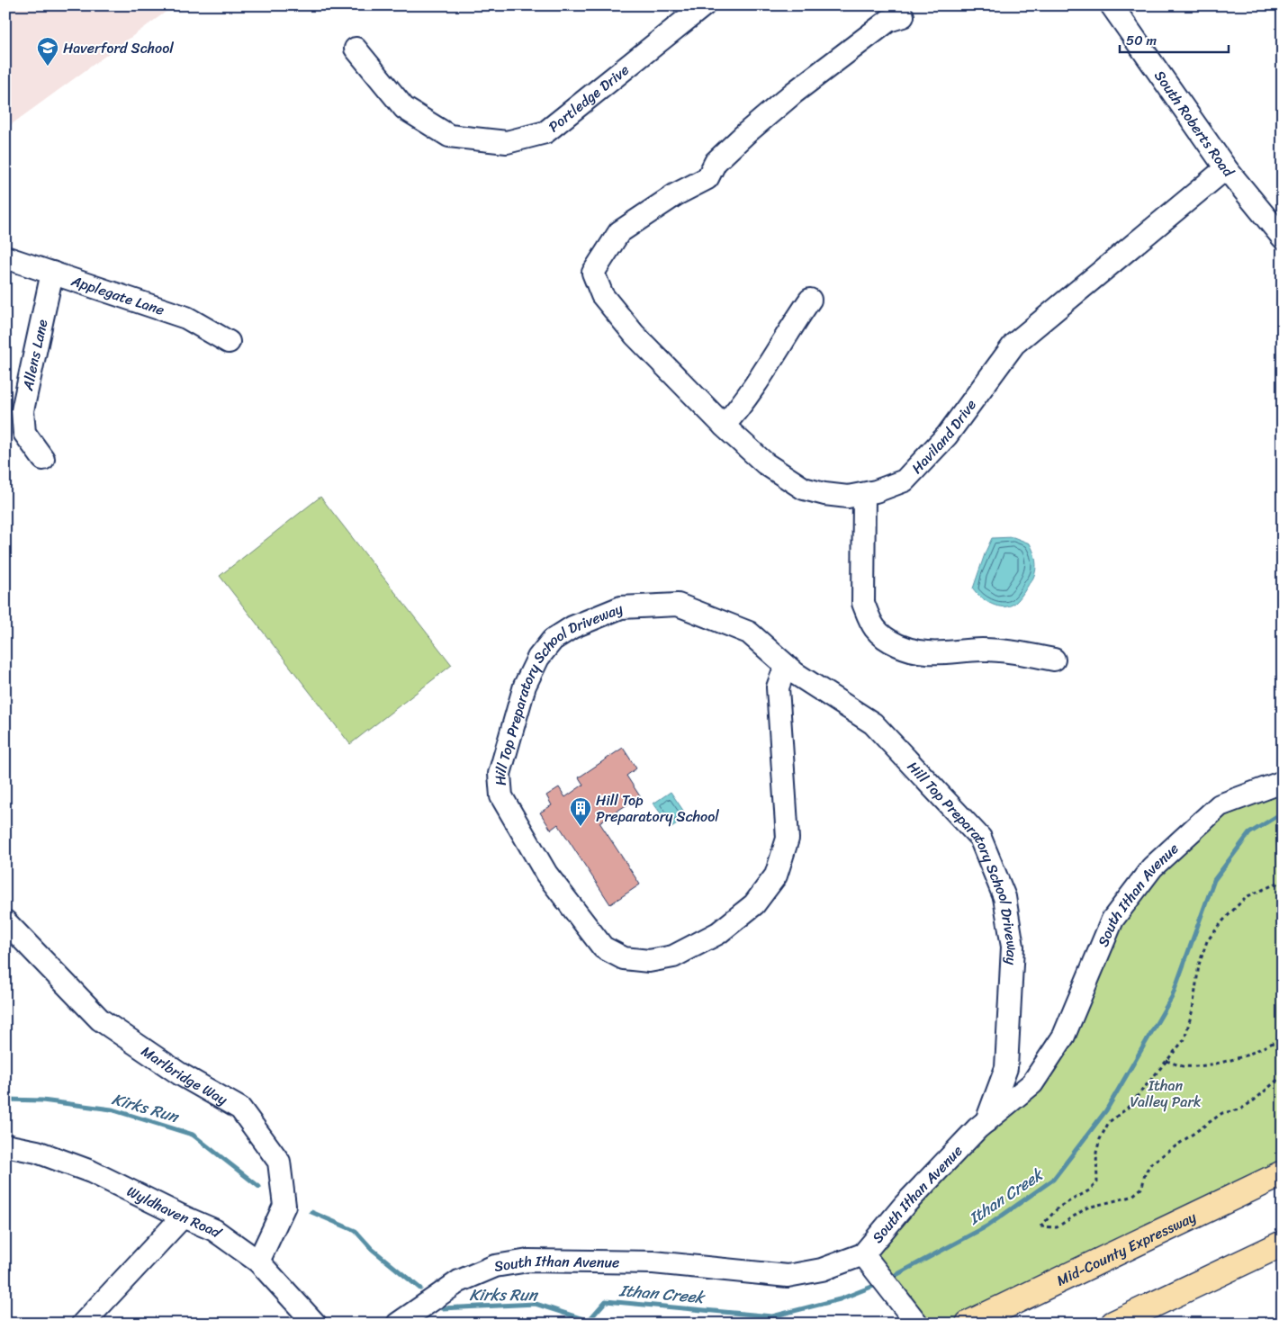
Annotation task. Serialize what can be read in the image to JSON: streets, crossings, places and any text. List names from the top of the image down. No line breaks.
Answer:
{"streets":{"highway":["Mid-County Expressway"],"street":["Portledge Drive","South Roberts Road","Applegate Lane","Allens Lane","Haviland Drive","Hill Top Preparatory School Driveway","South Ithan Avenue","Marlbridge Way","Wyldhaven Road"]},"crossings":[["South Roberts Road","Haviland Drive"],["Applegate Lane","Allens Lane"],["Hill Top Preparatory School Driveway","South Ithan Avenue"],["Marlbridge Way","Wyldhaven Road"]],"water":["Kirks Run","Ithan Creek"],"parks":["Ithan Valley Park"],"places":{"school or university":["Haverford School"],"building":["Hill Top Preparatory School"]},"scale_bar":"50 m"}
